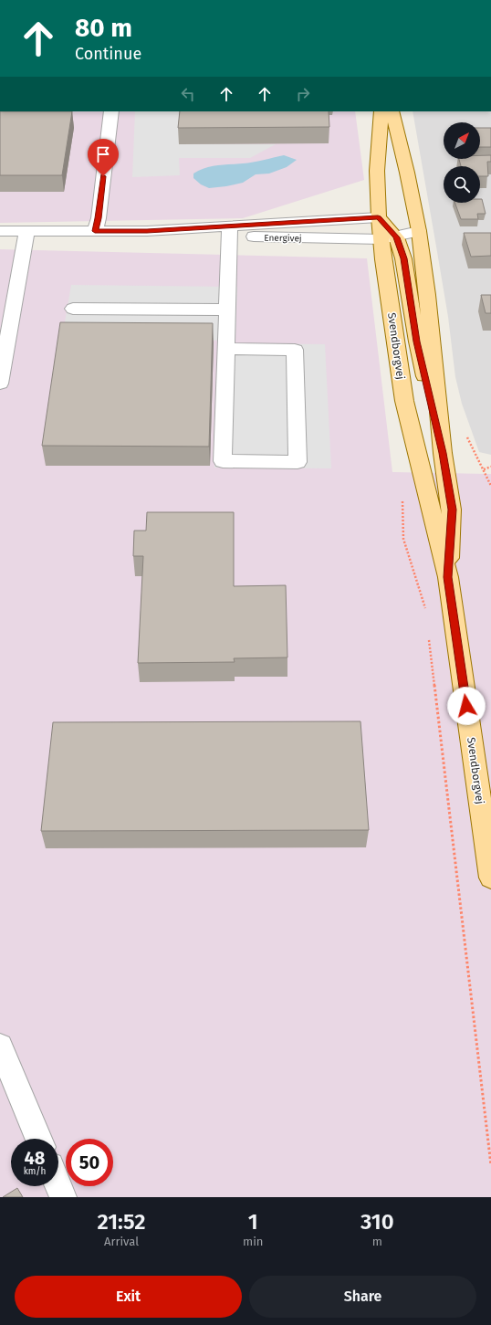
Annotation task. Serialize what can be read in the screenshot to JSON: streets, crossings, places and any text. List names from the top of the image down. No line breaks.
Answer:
{"streets":{"main road":["Svendborgvej"],"street":["Energivej"]},"crossings":[["Energivej","Svendborgvej"]],"north":"top right","page":{"turn":["80 m","Continue"],"speed":"48 km/h","limit":"50","eta":["21:52","Arrival","1","min","310","m"],"buttons":["Exit","Share"]}}
